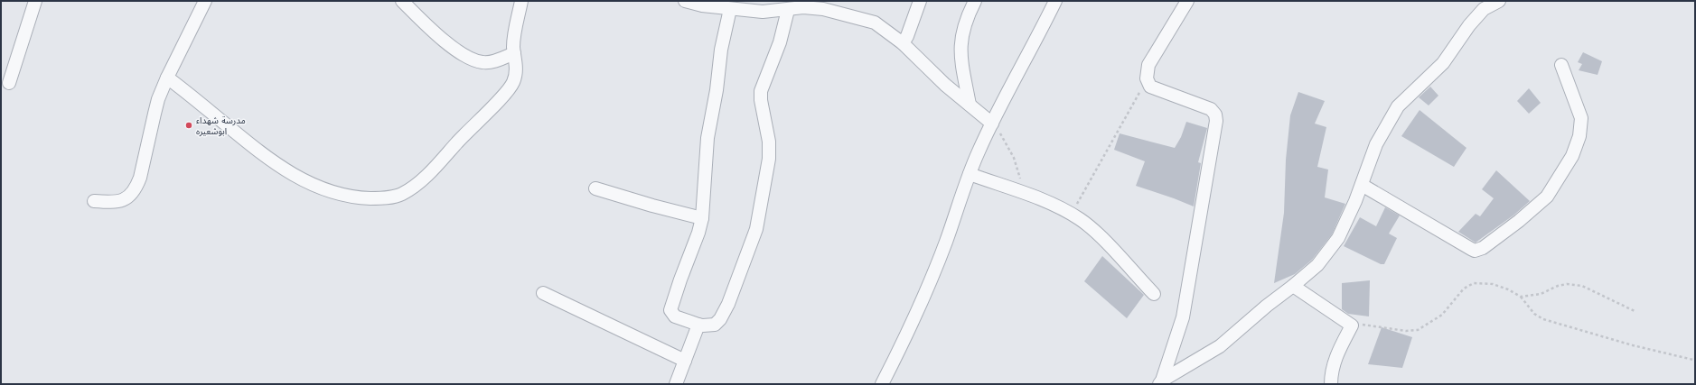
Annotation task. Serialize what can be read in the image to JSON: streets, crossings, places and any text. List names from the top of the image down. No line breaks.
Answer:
{"places":["مدرسة شهداء ابوشعيره"]}
